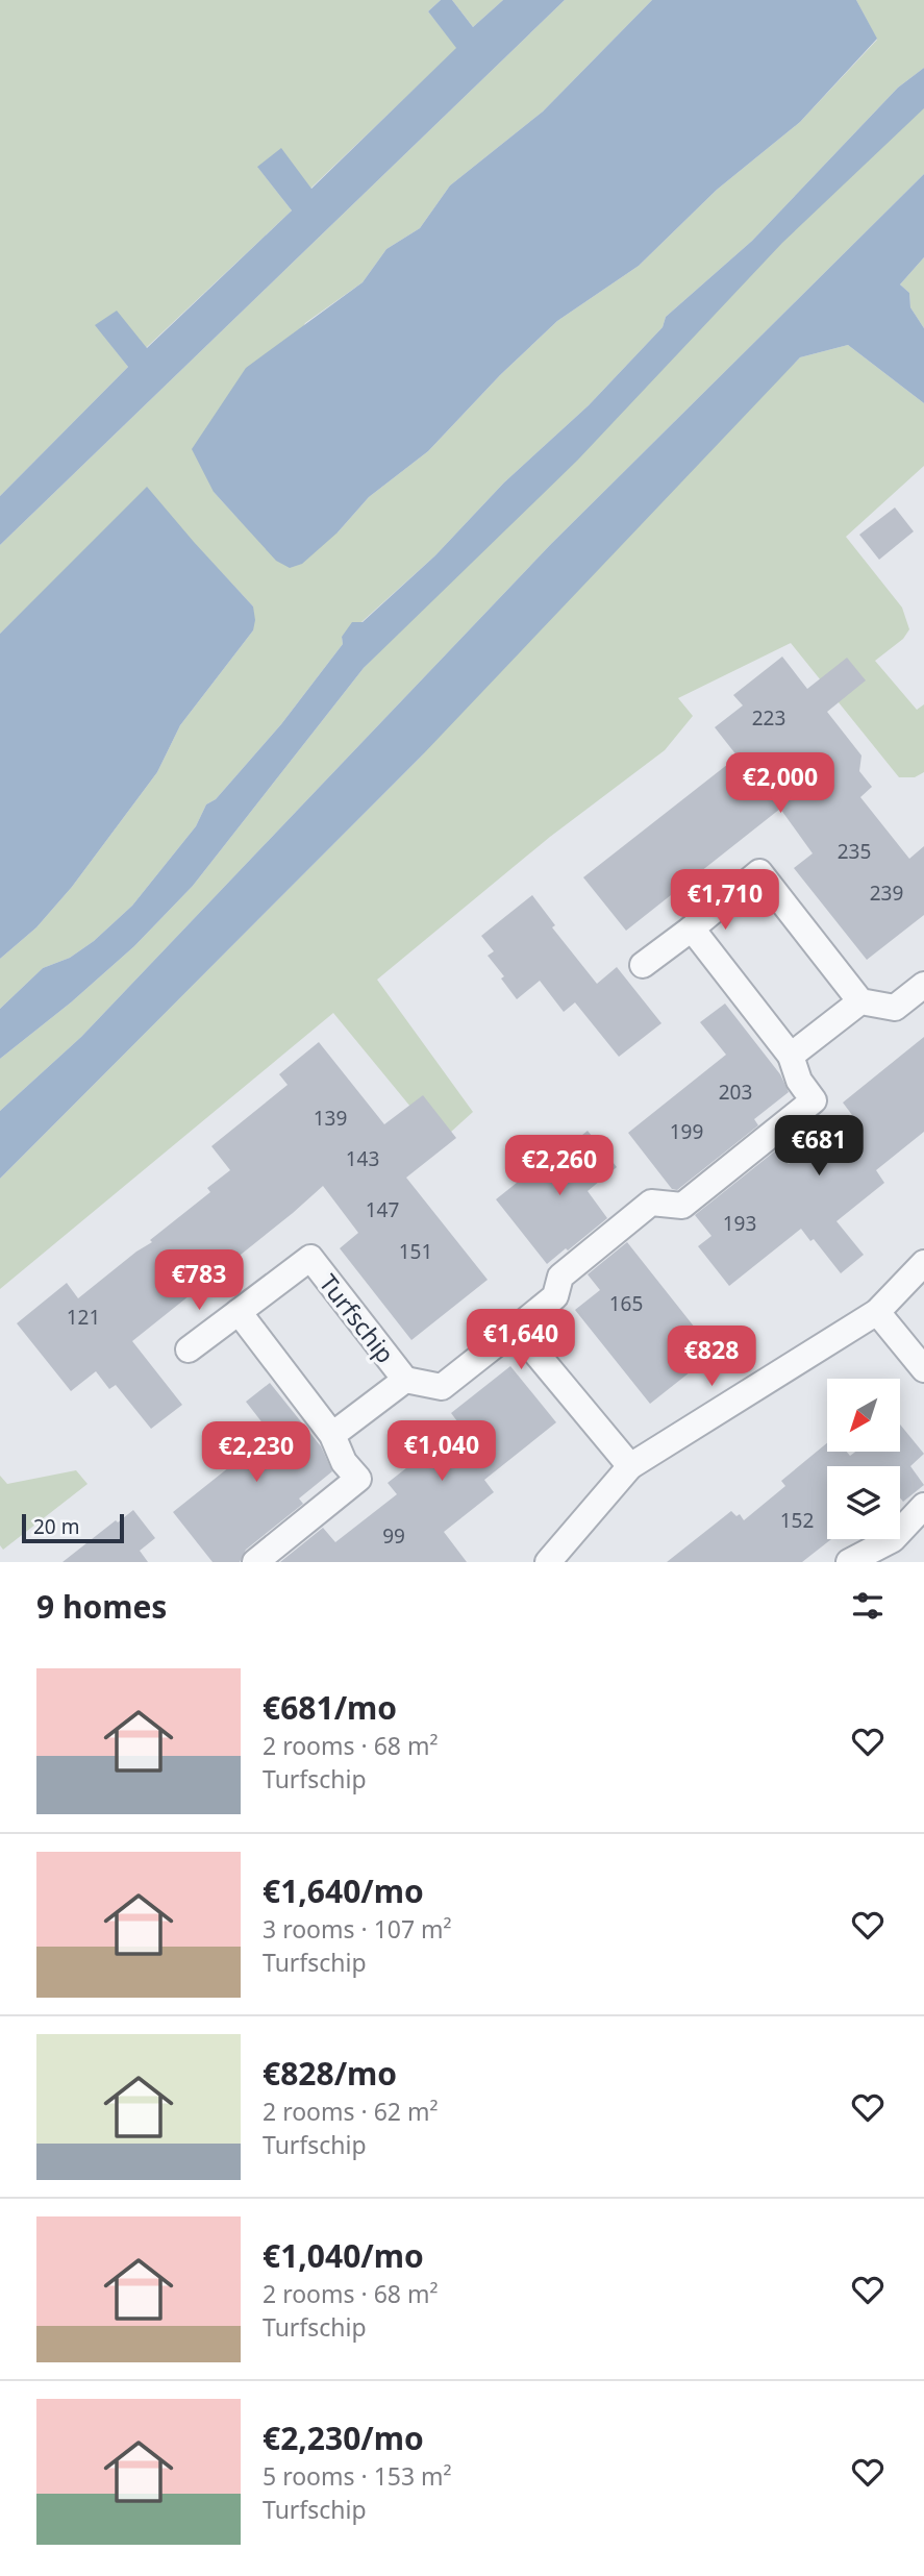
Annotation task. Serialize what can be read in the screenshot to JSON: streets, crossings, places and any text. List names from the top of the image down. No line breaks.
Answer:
{"streets":{"street":["Turfschip"]},"house_numbers":["223","235","239","203","139","199","143","147","193","151","165","121","152","99"],"scale_bar":"20 m","north":"bottom left","page":{"price":["€2,000","€1,710","€681","€2,260","€783","€1,640","€828","€1,040","€2,230"],"scale":"20 m","heading":"9 homes","list":[{"name":"€681/mo","note":"2 rooms · 68 m² · Turfschip"},{"name":"€1,640/mo","note":"3 rooms · 107 m² · Turfschip"},{"name":"€828/mo","note":"2 rooms · 62 m² · Turfschip"},{"name":"€1,040/mo","note":"2 rooms · 68 m² · Turfschip"},{"name":"€2,230/mo","note":"5 rooms · 153 m² · Turfschip"}]}}
